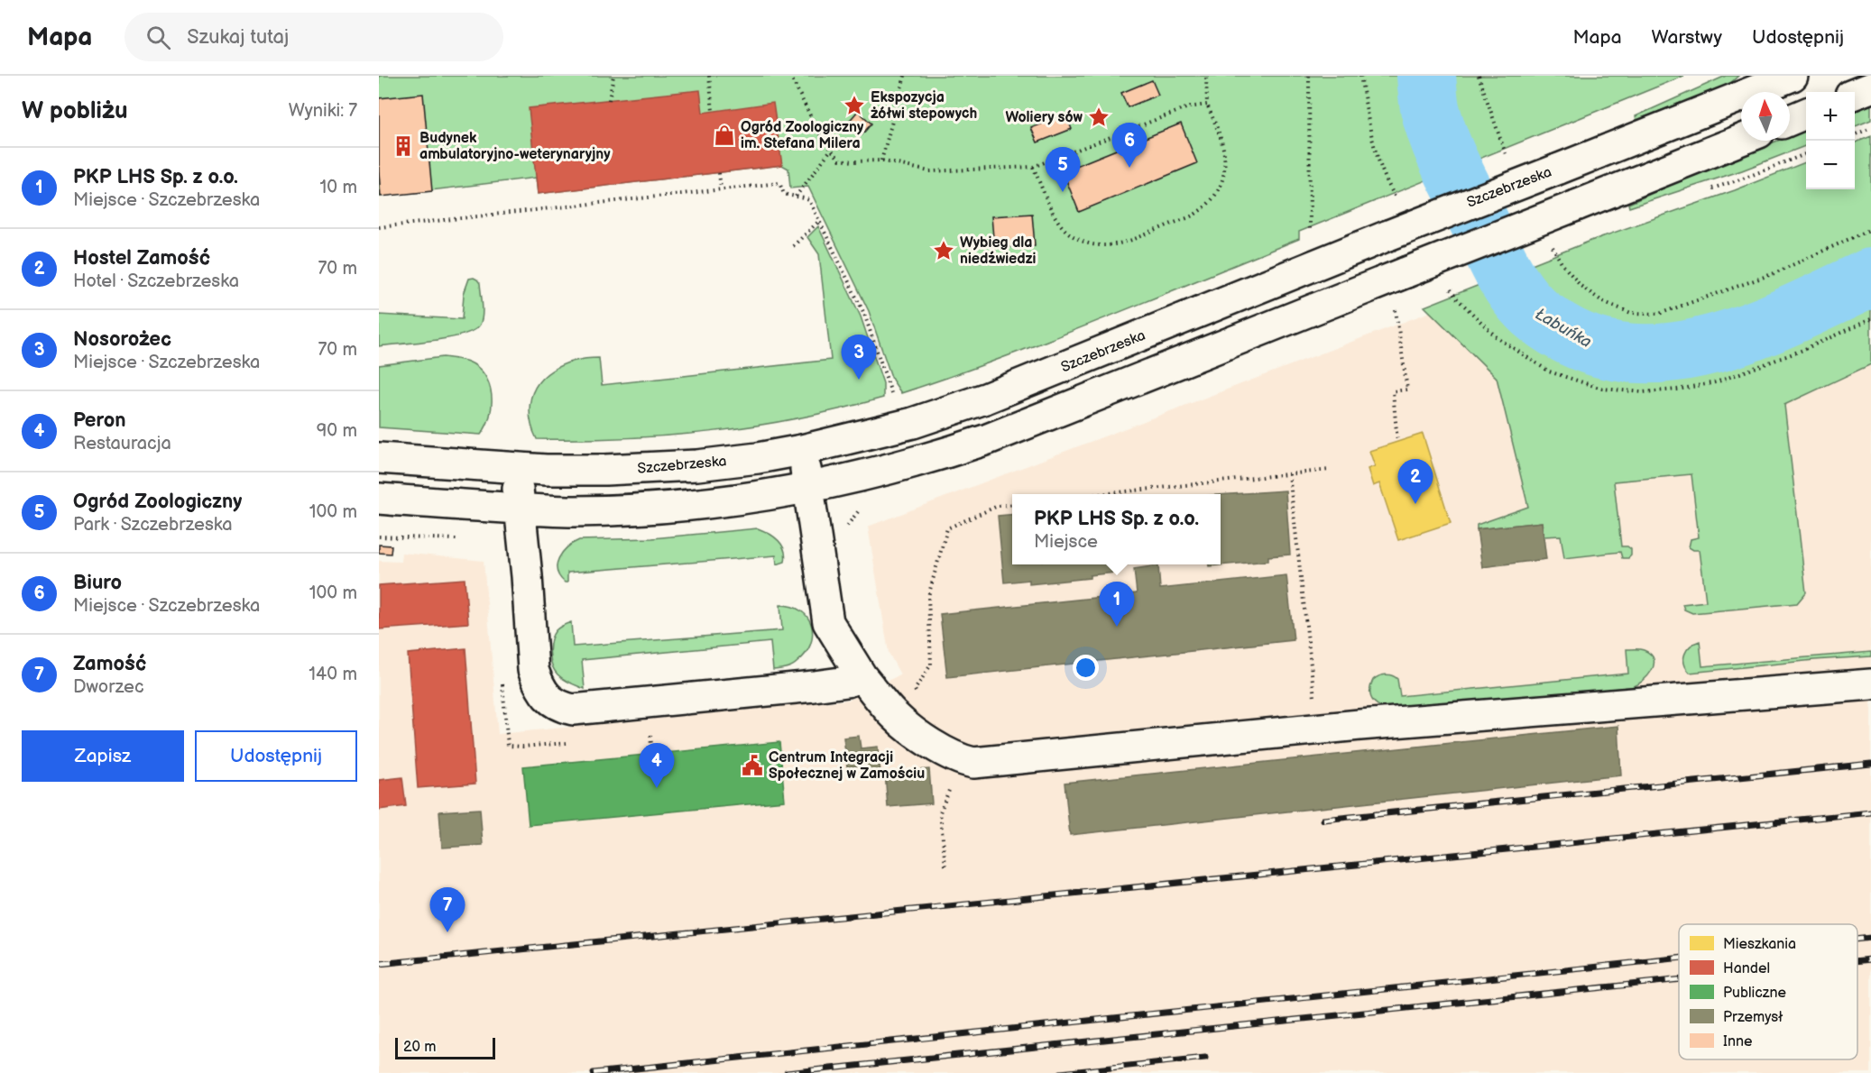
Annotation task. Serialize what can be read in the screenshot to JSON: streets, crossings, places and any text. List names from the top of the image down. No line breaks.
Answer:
{"streets":{"street":["Szczebrzeska"]},"water":["Łabuńka"],"places":{"place":["Ekspozycja żółwi stepowych","Woliery sów","Wybieg dla niedźwiedzi"],"shop":["Ogród Zoologiczny im. Stefana Milera"],"building":["Budynek ambulatoryjno-weterynaryjny"],"public building":["Centrum Integracji Społecznej w Zamościu"]},"legend":["Mieszkania","Handel","Publiczne","Przemysł","Inne"],"scale_bar":"20 m","north":"top","page":{"header":"Mapa","search":"Szukaj tutaj","nav":["Mapa","Warstwy","Udostępnij"],"heading":["W pobliżu","Wyniki: 7"],"map_buttons":["+","−"],"pins":["6","5","3","2","1","4","7"],"list":[{"mark":"1","name":"PKP LHS Sp. z o.o.","note":"Miejsce · Szczebrzeska","value":"10 m"},{"mark":"2","name":"Hostel Zamość","note":"Hotel · Szczebrzeska","value":"70 m"},{"mark":"3","name":"Nosorożec","note":"Miejsce · Szczebrzeska","value":"70 m"},{"mark":"4","name":"Peron","note":"Restauracja","value":"90 m"},{"mark":"5","name":"Ogród Zoologiczny","note":"Park · Szczebrzeska","value":"100 m"},{"mark":"6","name":"Biuro","note":"Miejsce · Szczebrzeska","value":"100 m"},{"mark":"7","name":"Zamość","note":"Dworzec","value":"140 m"}],"popup":["PKP LHS Sp. z o.o.","Miejsce"],"buttons":["Zapisz","Udostępnij"],"scale":"20 m"}}
